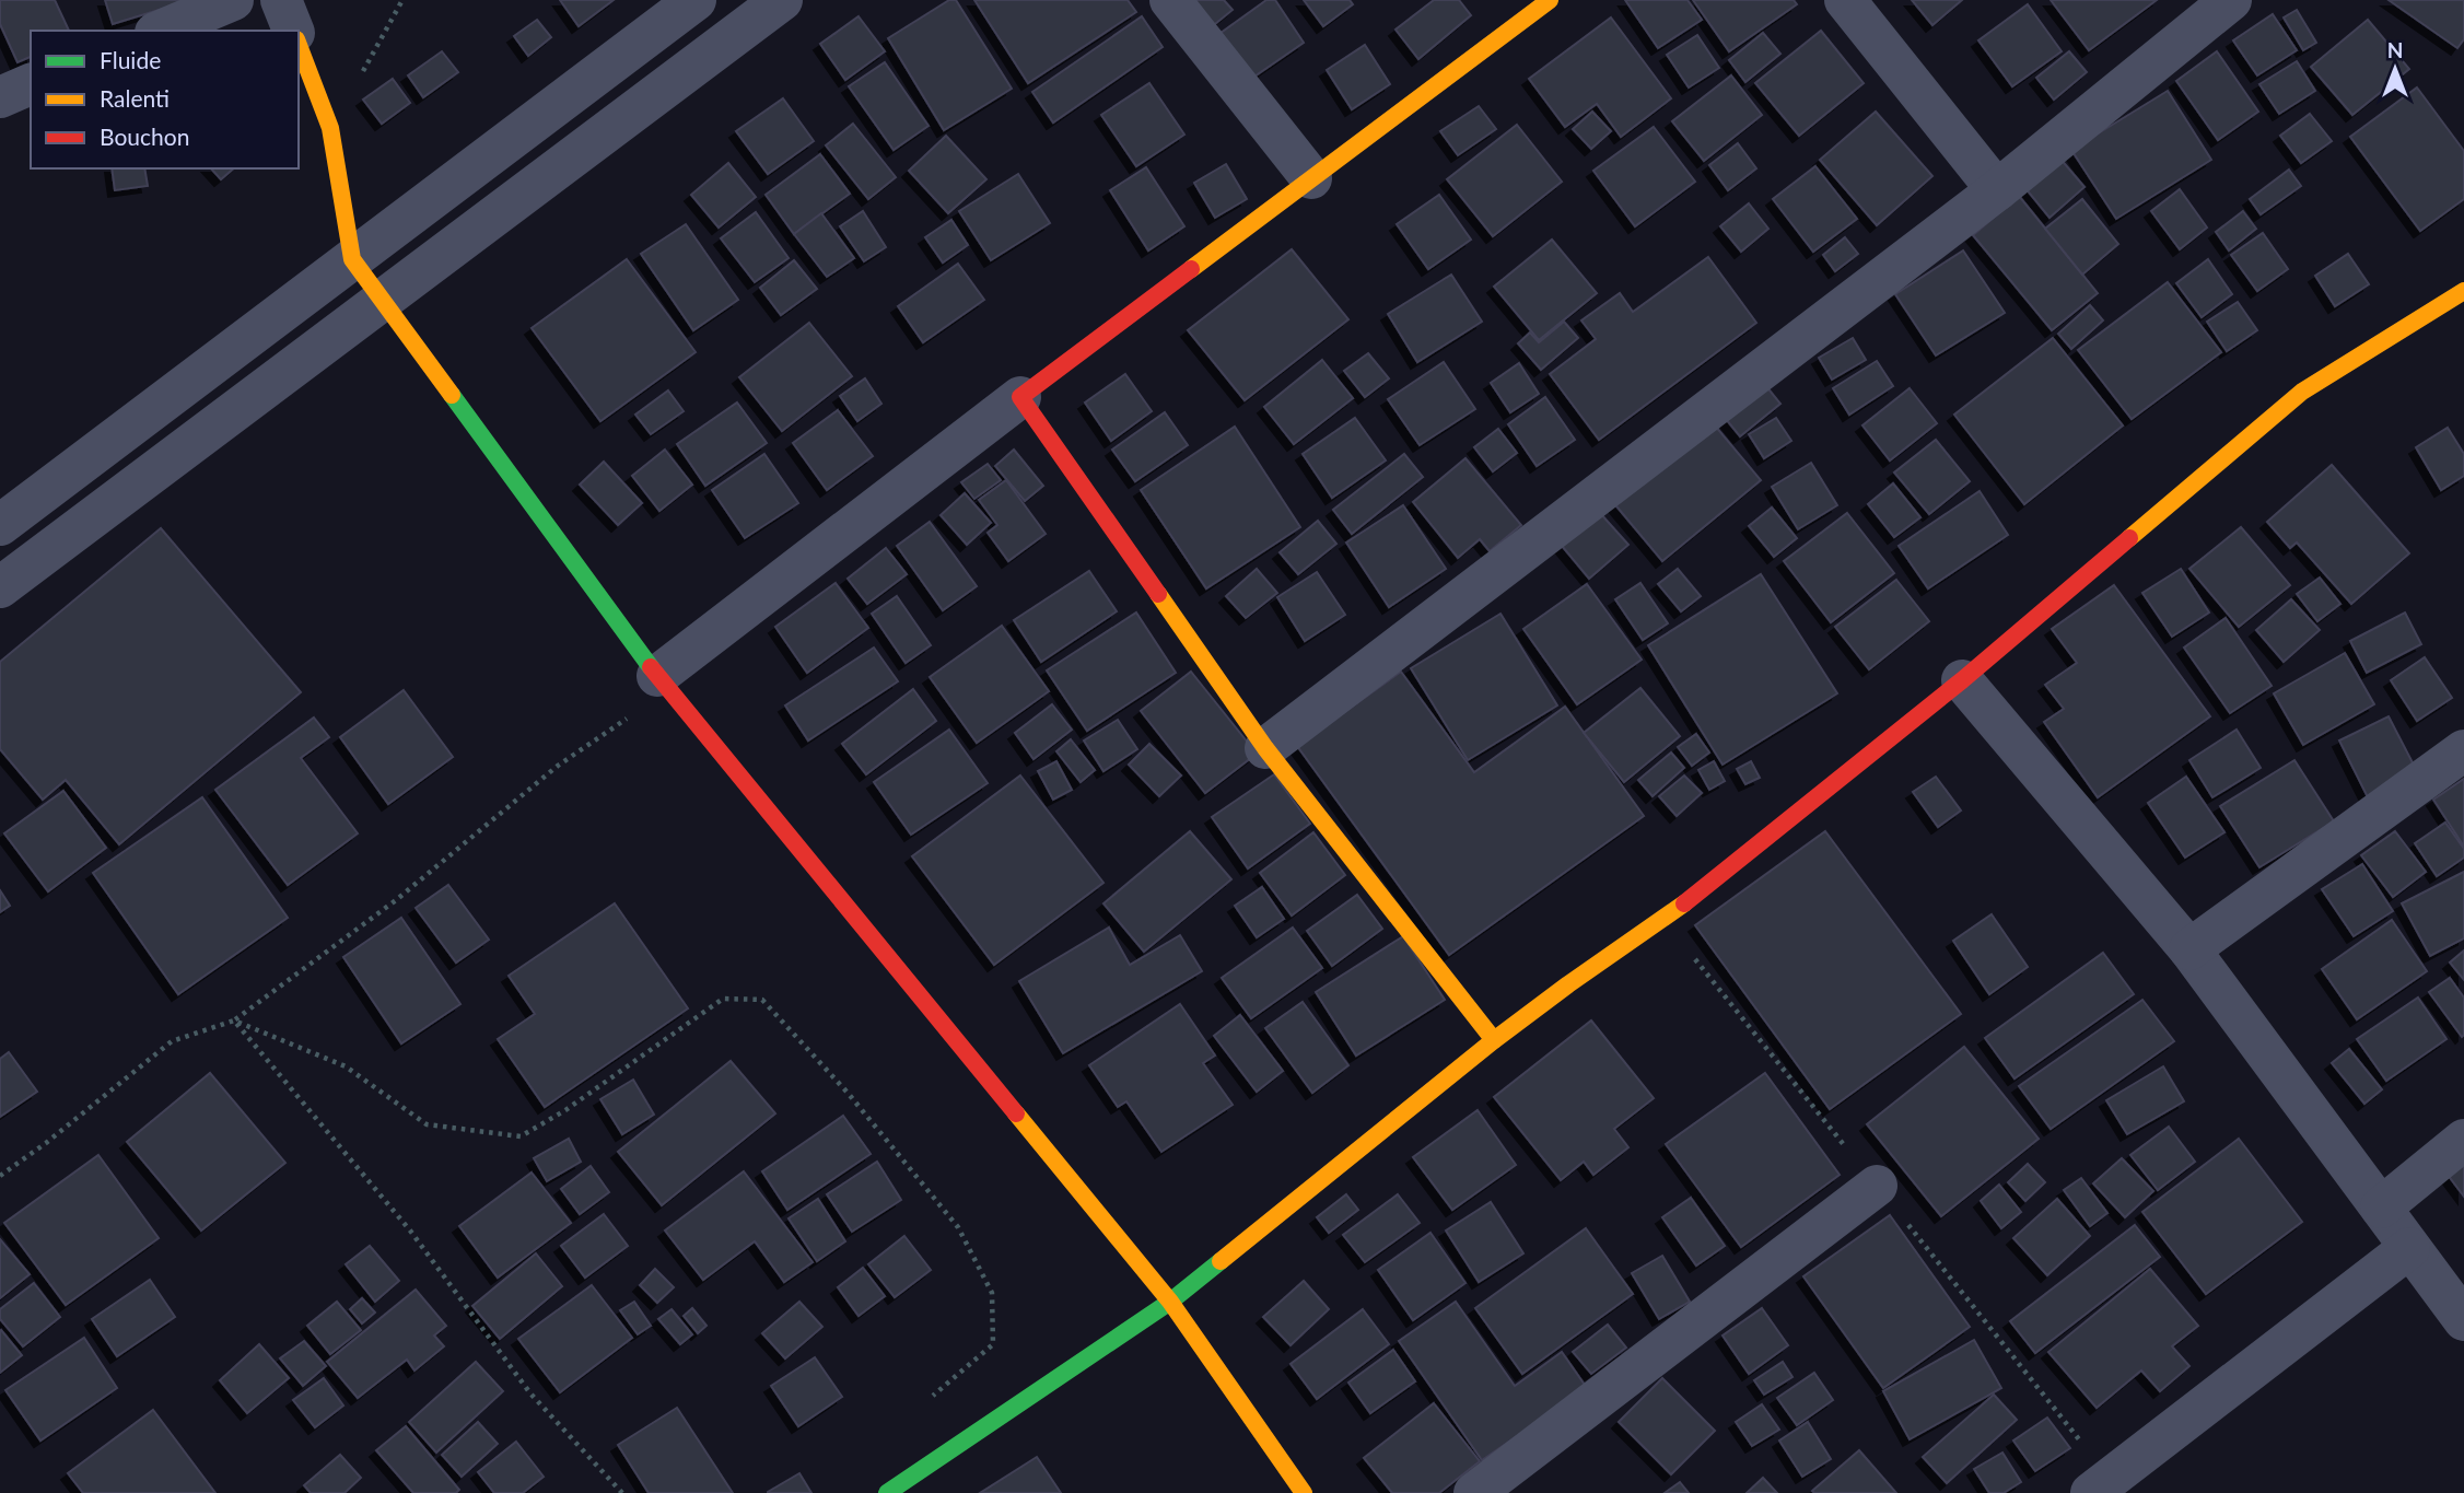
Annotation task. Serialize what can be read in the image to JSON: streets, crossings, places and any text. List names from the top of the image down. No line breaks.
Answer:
{"legend":["Fluide","Ralenti","Bouchon"],"north":"top"}
